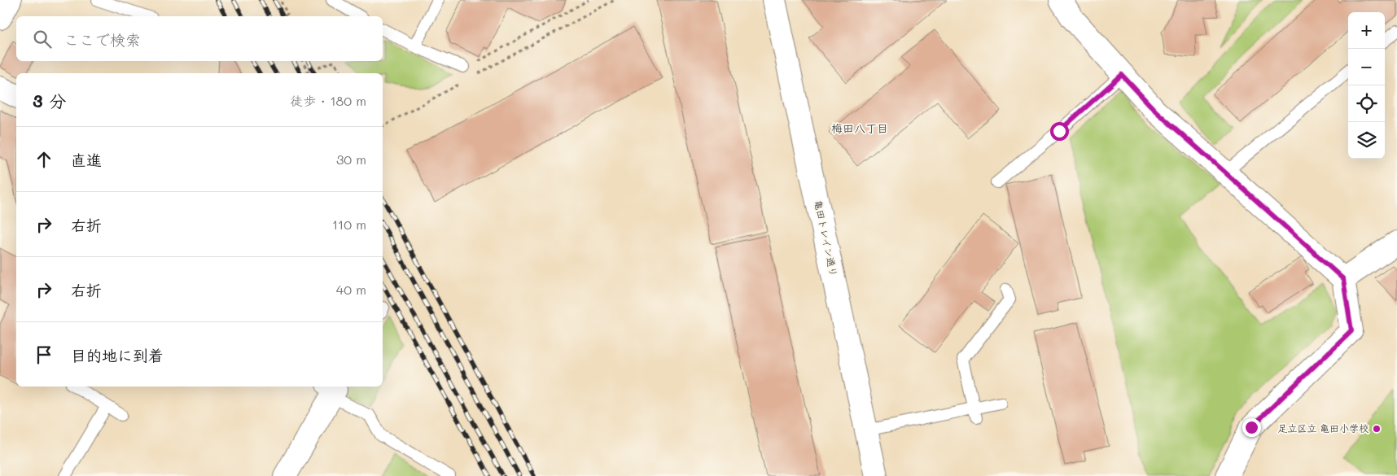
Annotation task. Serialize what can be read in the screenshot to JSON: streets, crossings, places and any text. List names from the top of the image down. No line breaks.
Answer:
{"streets":{"street":["亀田トレイン通り"]},"districts":["梅田八丁目"],"places":["足立区立 亀田小学校"],"page":{"map_buttons":["+","−"],"search":"ここで検索","heading":["3 分","徒歩 · 180 m"],"list":[["直進","30 m"],["右折","110 m"],["右折","40 m"],"目的地に到着"]}}
